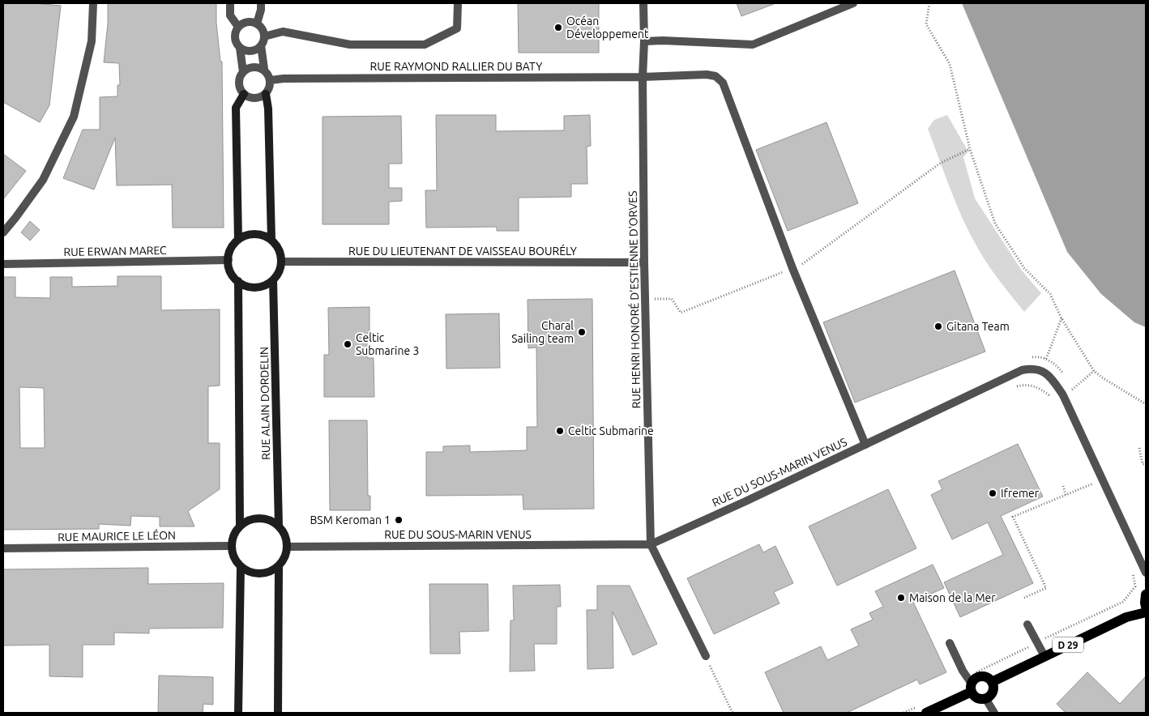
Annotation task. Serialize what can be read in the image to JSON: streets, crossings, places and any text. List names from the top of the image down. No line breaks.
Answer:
{"streets":{"main road":["D 29"],"street":["RUE RAYMOND RALLIER DU BATY","RUE ERWAN MAREC","RUE DU LIEUTENANT DE VAISSEAU BOURÉLY","RUE HENRI HONORÉ D'ESTIENNE D'ORVES","RUE ALAIN DORDELIN","RUE DU SOUS-MARIN VENUS","RUE MAURICE LE LÉON"]},"crossings":[["RUE RAYMOND RALLIER DU BATY","RUE HENRI HONORÉ D'ESTIENNE D'ORVES"],["RUE RAYMOND RALLIER DU BATY","RUE DU SOUS-MARIN VENUS"],["RUE ERWAN MAREC","RUE DU LIEUTENANT DE VAISSEAU BOURÉLY"],["RUE ERWAN MAREC","RUE ALAIN DORDELIN"],["RUE DU LIEUTENANT DE VAISSEAU BOURÉLY","RUE HENRI HONORÉ D'ESTIENNE D'ORVES"],["RUE DU LIEUTENANT DE VAISSEAU BOURÉLY","RUE ALAIN DORDELIN"],["RUE HENRI HONORÉ D'ESTIENNE D'ORVES","RUE DU SOUS-MARIN VENUS"],["RUE ALAIN DORDELIN","RUE DU SOUS-MARIN VENUS"],["RUE ALAIN DORDELIN","RUE MAURICE LE LÉON"],["RUE DU SOUS-MARIN VENUS","RUE MAURICE LE LÉON"]],"places":["Océan Développement","Gitana Team","Charal Sailing team","Celtic Submarine 3","Celtic Submarine","Ifremer","BSM Keroman 1","Maison de la Mer"]}
